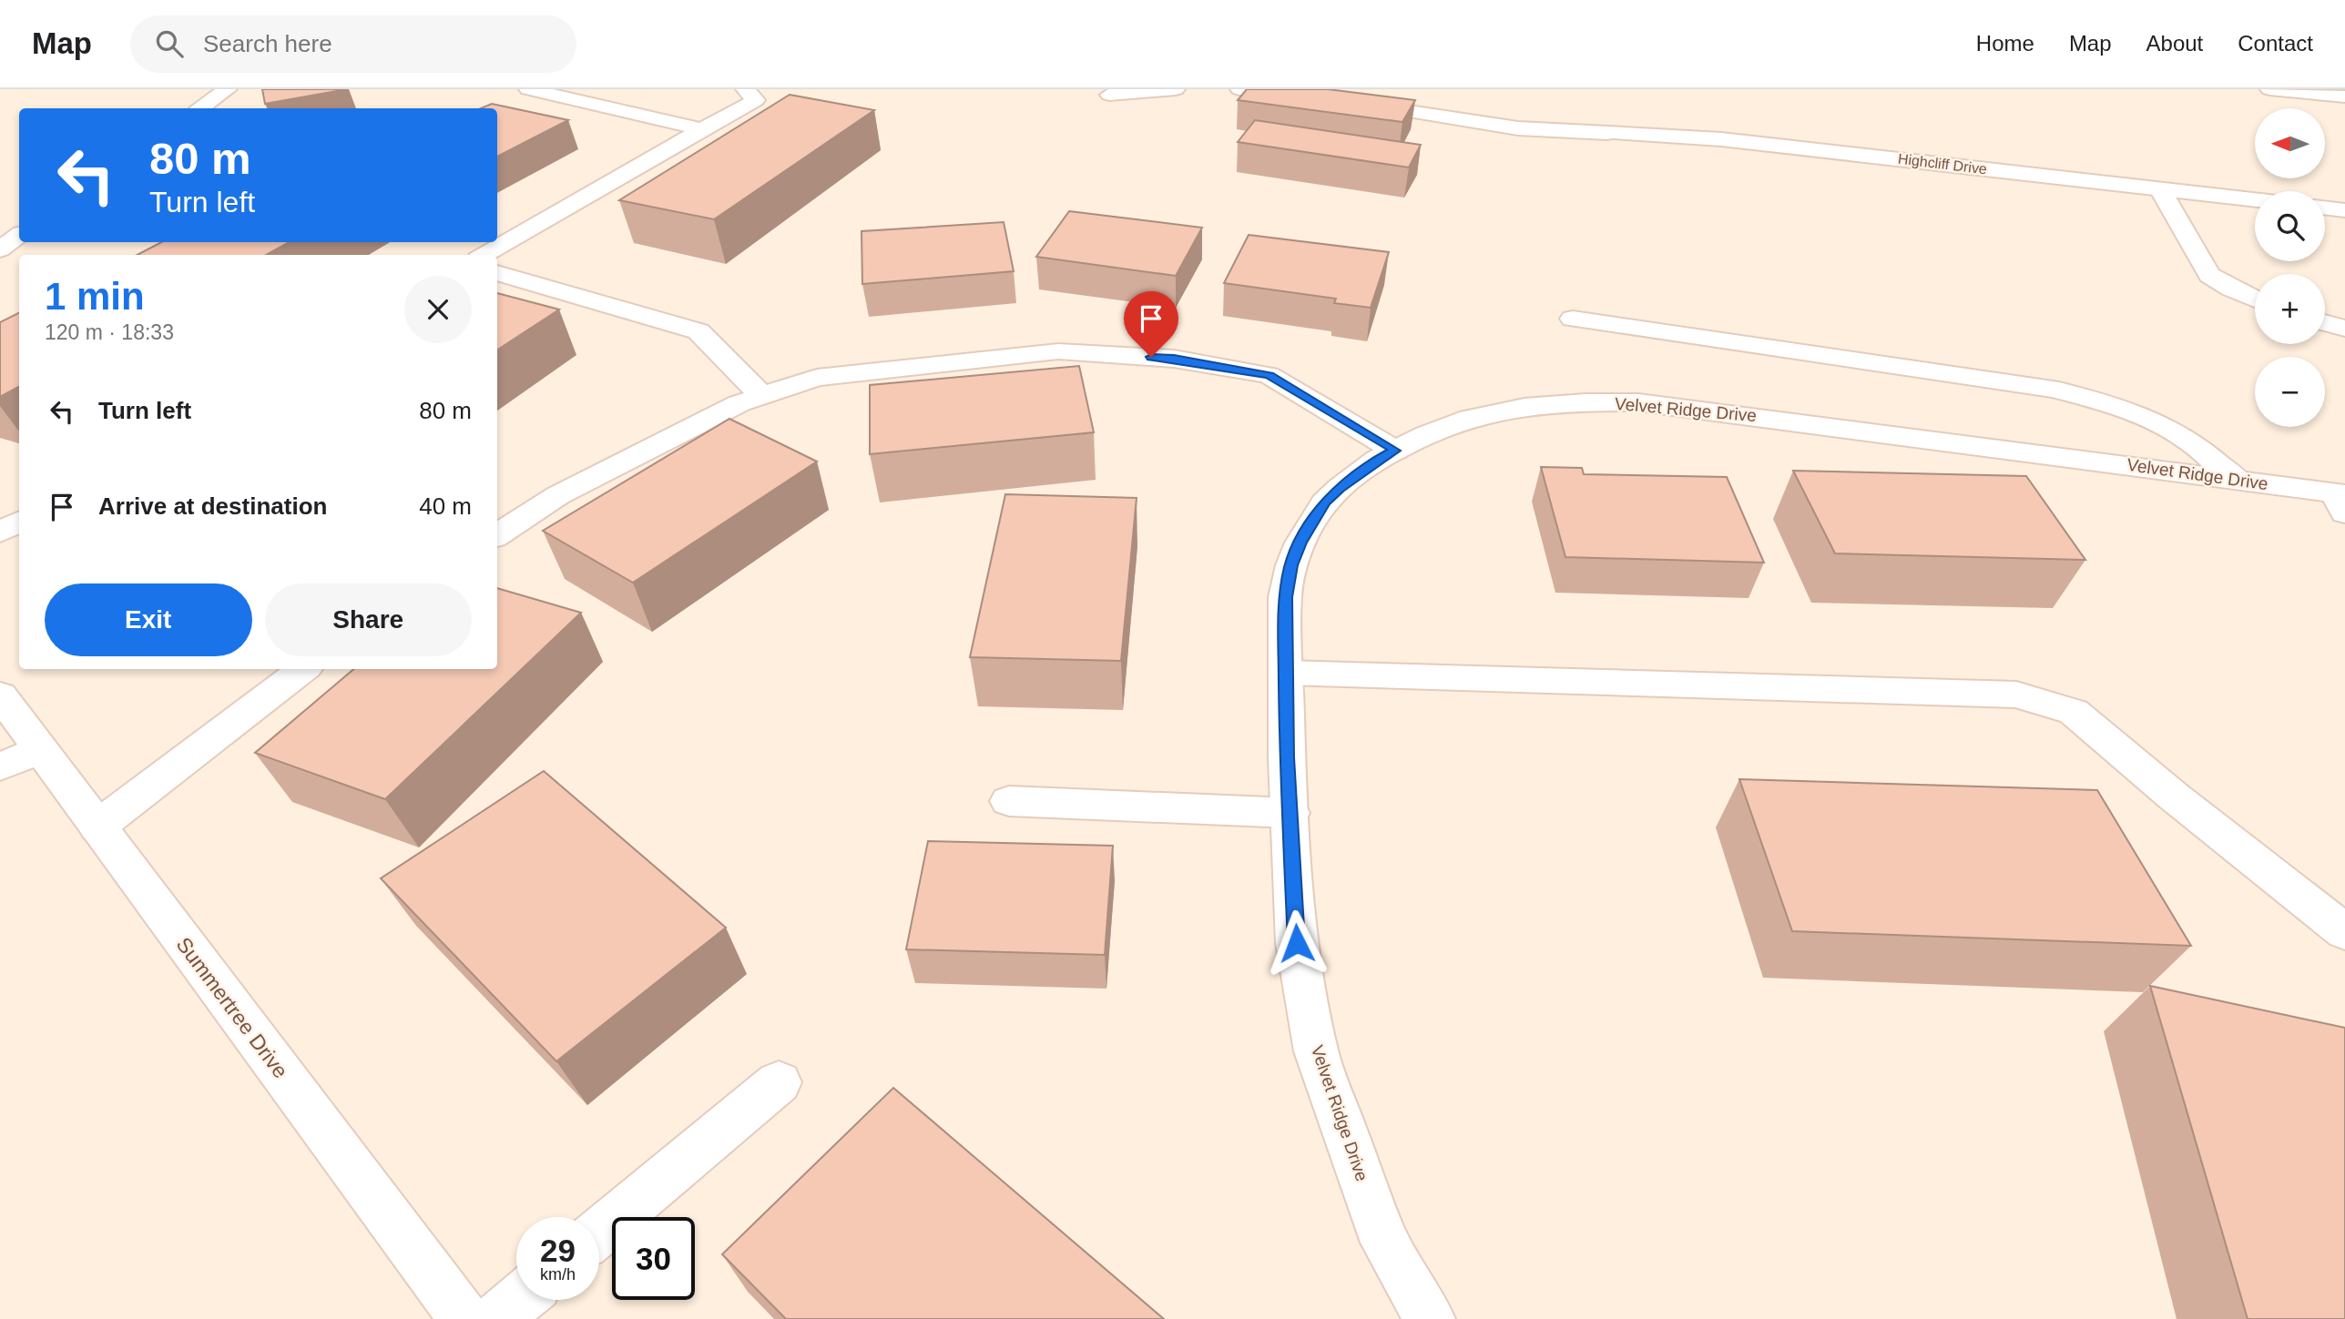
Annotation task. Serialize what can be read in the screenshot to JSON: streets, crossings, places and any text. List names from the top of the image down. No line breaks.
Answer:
{"streets":{"street":["Highcliff Drive","Velvet Ridge Drive","Summertree Drive"]},"north":"left","page":{"header":"Map","search":"Search here","nav":["Home","Map","About","Contact"],"map_buttons":["+","−"],"turn":["80 m","Turn left"],"heading":["1 min","120 m · 18:33"],"list":[{"name":"Turn left","value":"80 m"},{"name":"Arrive at destination","value":"40 m"}],"buttons":["Exit","Share"],"speed":"29 km/h","limit":"30"}}
